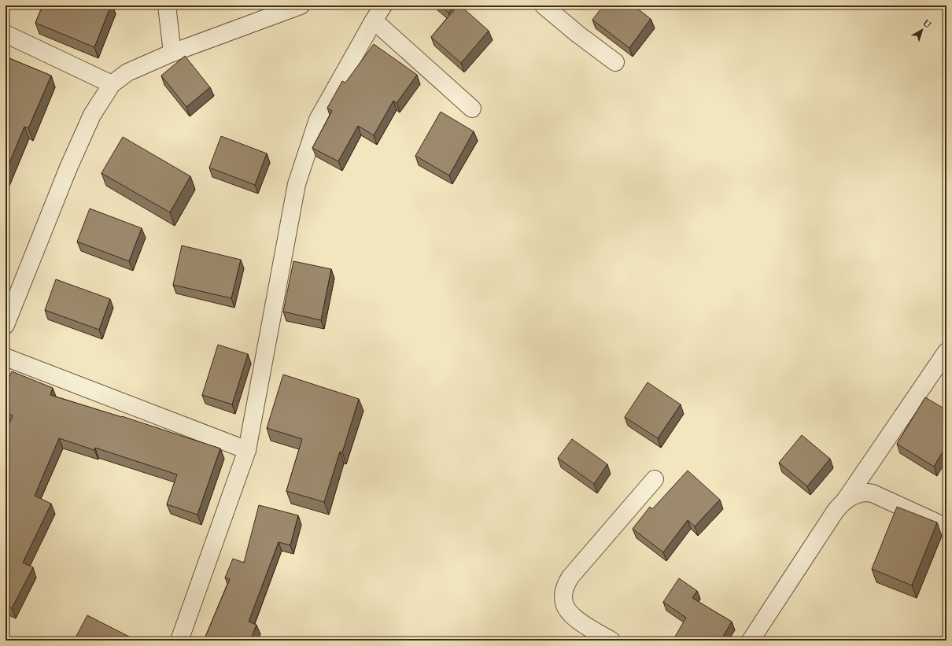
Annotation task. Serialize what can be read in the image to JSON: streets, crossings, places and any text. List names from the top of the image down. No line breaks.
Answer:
{"north":"top right"}
